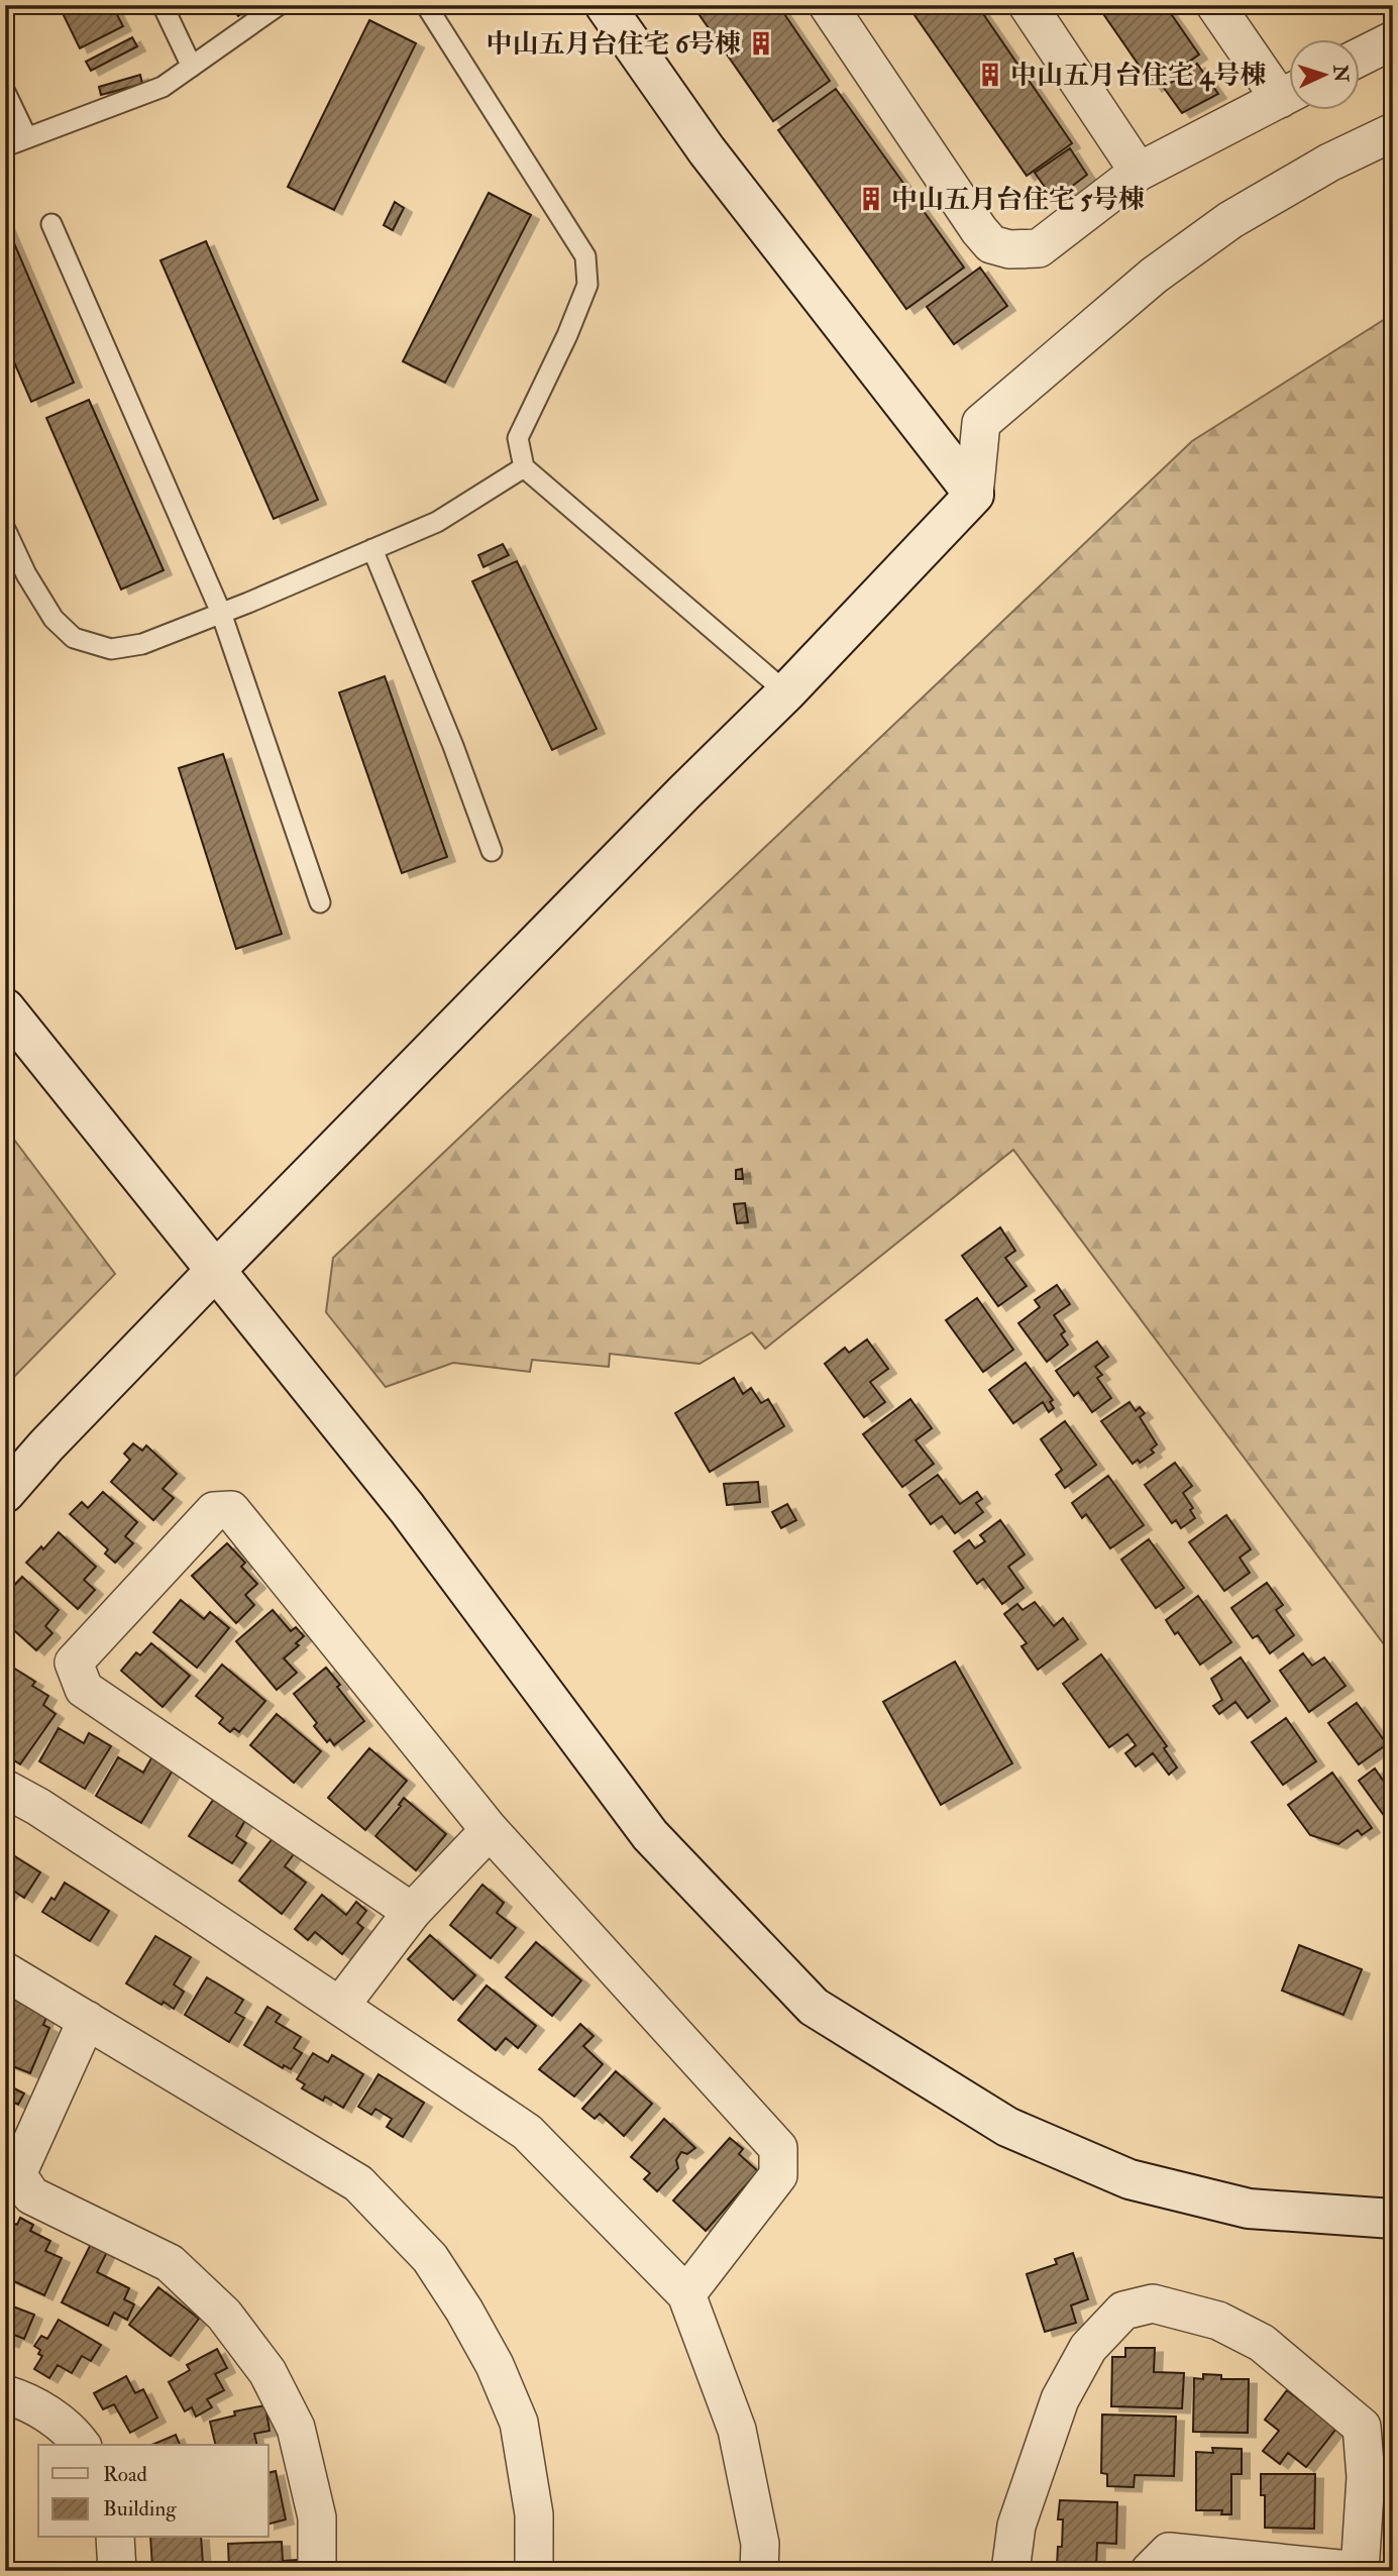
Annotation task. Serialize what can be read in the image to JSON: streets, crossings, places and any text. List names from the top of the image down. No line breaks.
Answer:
{"places":{"building":["中山五月台住宅 6号棟","中山五月台住宅 4号棟","中山五月台住宅 5号棟"]},"legend":["Road","Building"],"north":"right"}
